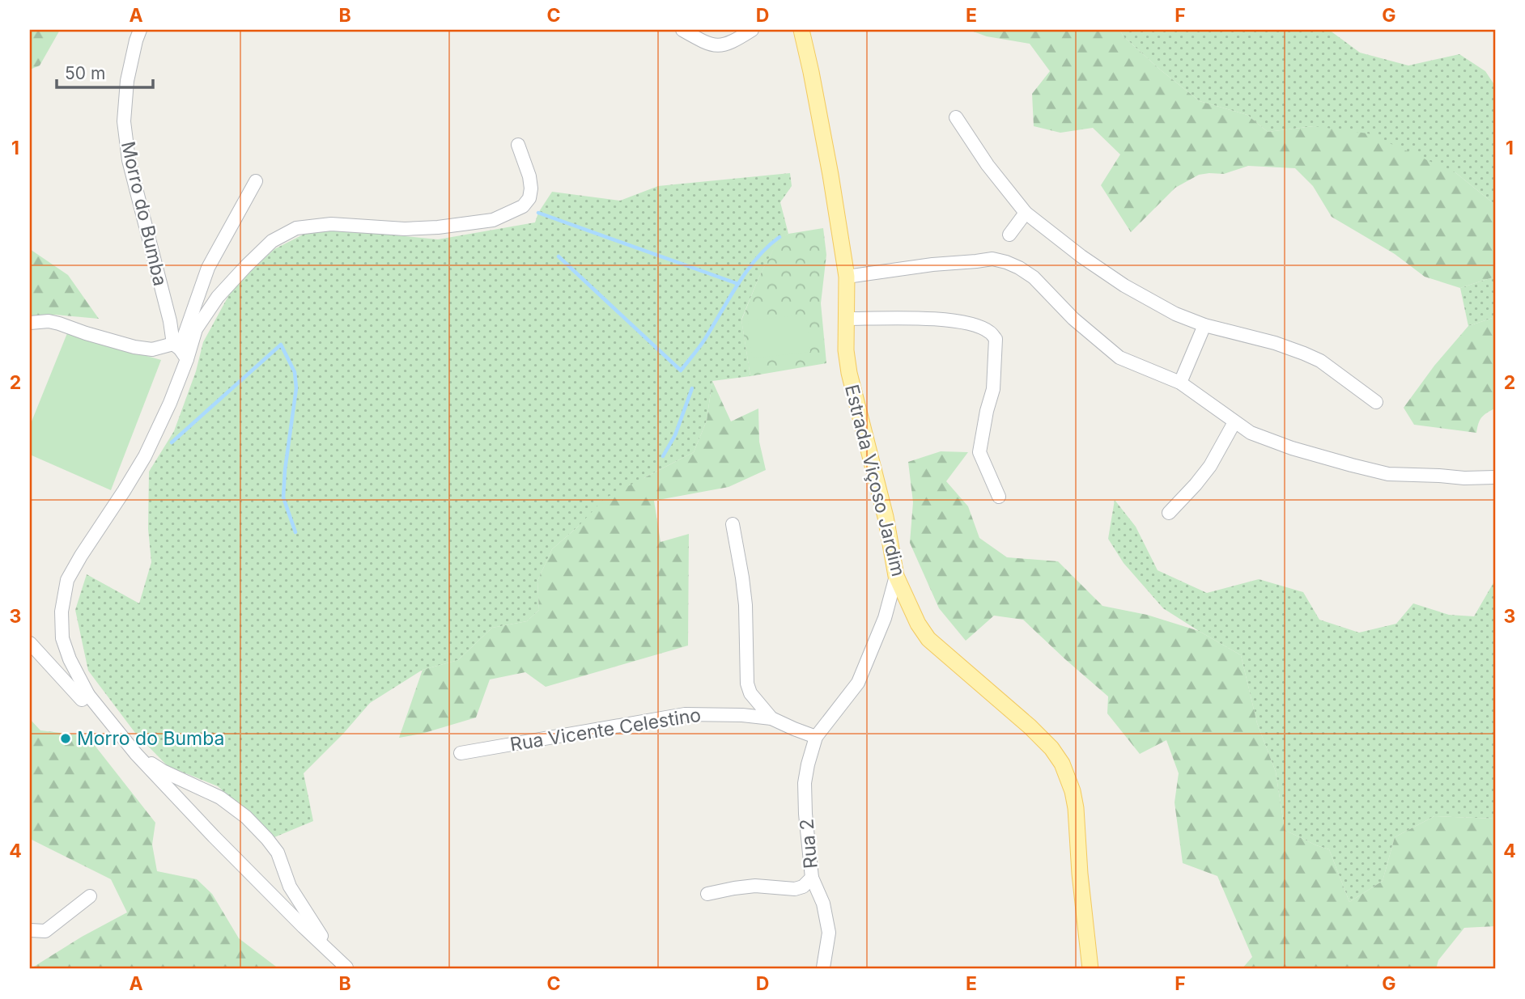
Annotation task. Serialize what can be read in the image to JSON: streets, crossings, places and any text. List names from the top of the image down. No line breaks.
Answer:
{"streets":{"main road":["Estrada Viçoso Jardim"],"street":["Morro do Bumba","Rua Vicente Celestino","Rua 2"]},"crossings":[["Rua Vicente Celestino","Rua 2"]],"places":["Morro do Bumba"],"scale_bar":"50 m","grid":{"columns":["A","B","C","D","E","F","G"],"rows":["1","2","3","4"]}}
